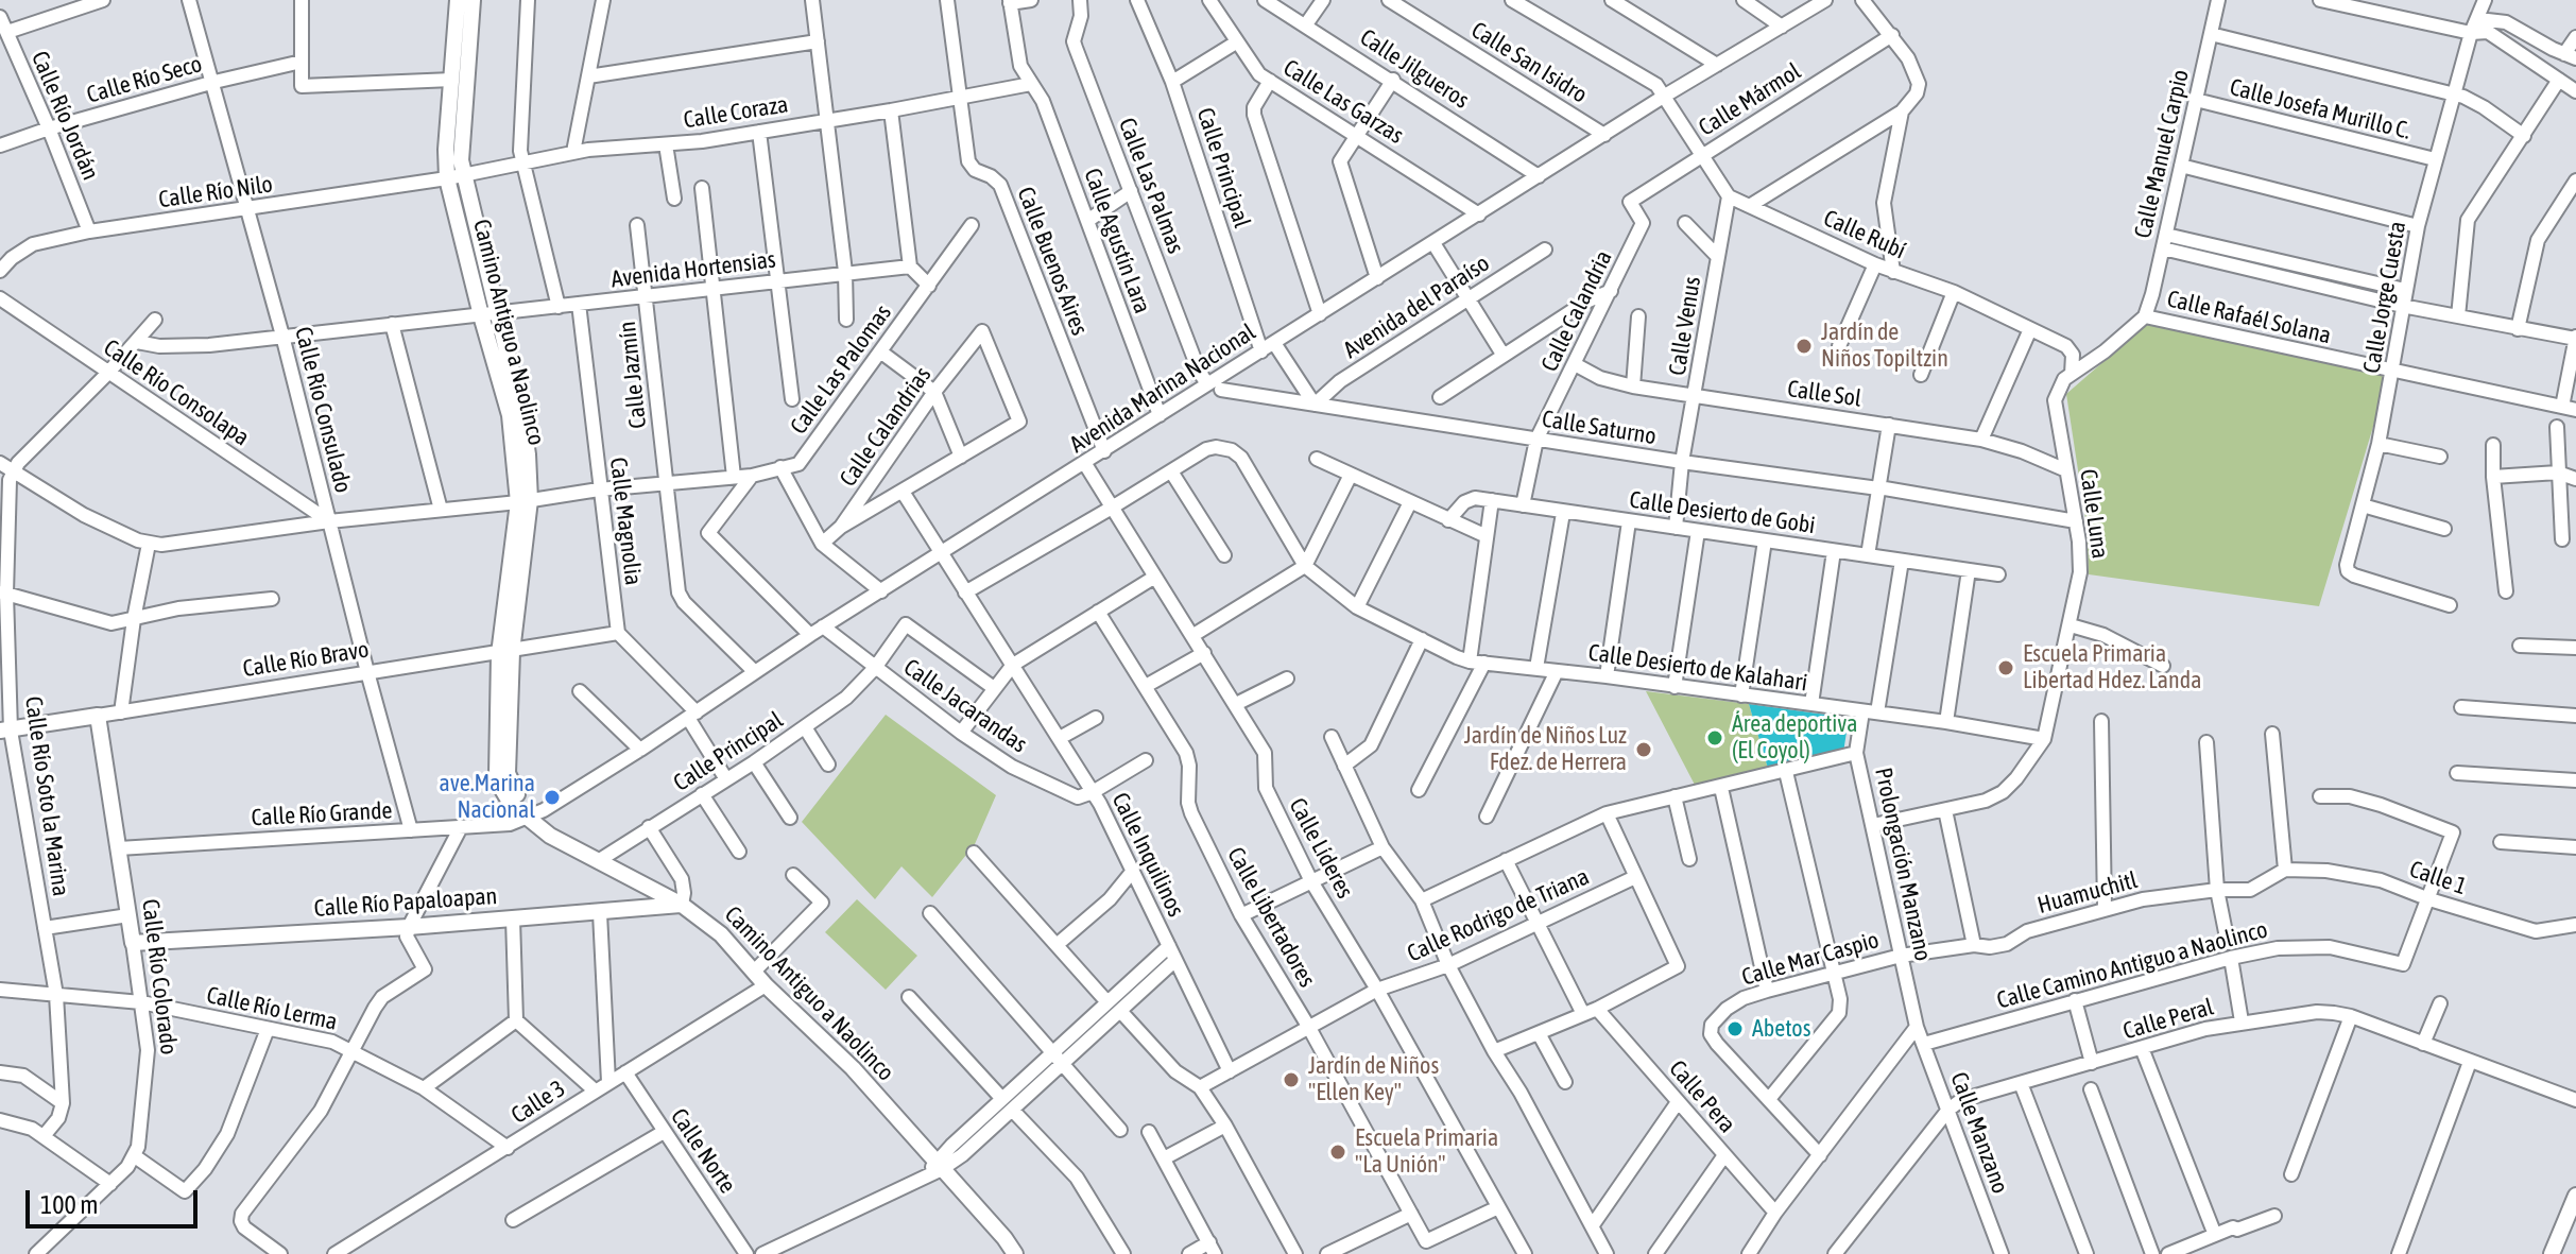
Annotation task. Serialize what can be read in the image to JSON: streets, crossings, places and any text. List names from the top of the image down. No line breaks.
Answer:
{"streets":{"main road":["Camino Antiguo a Naolinco","Calle Río Bravo","Calle Río Papaloapan","Calle Río Colorado"],"street":["Calle San Isidro","Calle Jilgueros","Calle Río Seco","Calle Mármol","Calle Las Garzas","Calle Josefa Murillo C.","Calle Coraza","Calle Río Jordán","Calle Manuel Carpio","Calle Principal","Calle Las Palmas","Calle Río Nilo","Calle Rubí","Calle Agustín Lara","Calle Buenos Aires","Avenida Hortensias","Calle Jorge Cuesta","Avenida del Paraíso","Calle Calandria","Calle Rafaél Solana","Calle Venus","Calle Las Palomas","Calle Jazmín","Avenida Marina Nacional","Calle Río Consolapa","Calle Sol","Calle Río Consulado","Calle Calandrias","Calle Saturno","Calle Desierto de Gobi","Calle Luna","Calle Magnolia","Calle Desierto de Kalahari","Calle Jacarandas","Calle Río Soto la Marina","Calle Río Grande","Calle Líderes","Calle Inquilinos","Prolongación Manzano","Calle 1","Huamuchitl","Calle Rodrigo de Triana","Calle Libertadores","Calle Mar Caspio","Calle Camino Antiguo a Naolinco","Calle Río Lerma","Calle Peral","Calle Pera","Calle 3","Calle Manzano","Calle Norte"]},"crossings":[["Calle San Isidro","Avenida Marina Nacional"],["Calle Jilgueros","Avenida Marina Nacional"],["Calle Río Seco","Calle Río Jordán"],["Calle Río Seco","Calle Río Consulado"],["Calle Mármol","Calle Calandria"],["Calle Las Garzas","Avenida Marina Nacional"],["Calle Josefa Murillo C.","Calle Manuel Carpio"],["Calle Josefa Murillo C.","Calle Jorge Cuesta"],["Calle Coraza","Calle Río Nilo"],["Calle Coraza","Calle Agustín Lara"],["Calle Coraza","Calle Buenos Aires"],["Calle Coraza","Camino Antiguo a Naolinco"],["Calle Río Jordán","Calle Río Nilo"],["Calle Manuel Carpio","Calle Rafaél Solana"],["Calle Principal","Camino Antiguo a Naolinco"],["Calle Principal","Avenida Marina Nacional"],["Calle Principal","Calle Jacarandas"],["Calle Las Palmas","Avenida Marina Nacional"],["Calle Río Nilo","Camino Antiguo a Naolinco"],["Calle Río Nilo","Calle Río Consulado"],["Calle Rubí","Calle Venus"],["Calle Rubí","Calle Luna"],["Calle Agustín Lara","Avenida Marina Nacional"],["Calle Buenos Aires","Avenida Marina Nacional"],["Avenida Hortensias","Camino Antiguo a Naolinco"],["Avenida Hortensias","Calle Jazmín"],["Avenida Hortensias","Calle Magnolia"],["Calle Jorge Cuesta","Calle Rafaél Solana"],["Avenida del Paraíso","Calle Saturno"],["Calle Calandria","Calle Sol"],["Calle Calandria","Calle Saturno"],["Calle Calandria","Calle Desierto de Gobi"],["Calle Venus","Calle Sol"],["Calle Venus","Calle Saturno"],["Calle Venus","Calle Desierto de Gobi"],["Camino Antiguo a Naolinco","Calle Las Palomas"],["Camino Antiguo a Naolinco","Avenida Marina Nacional"],["Camino Antiguo a Naolinco","Calle Río Bravo"],["Camino Antiguo a Naolinco","Calle Río Grande"],["Camino Antiguo a Naolinco","Calle Río Papaloapan"],["Camino Antiguo a Naolinco","Calle 3"],["Calle Las Palomas","Calle Jazmín"],["Calle Las Palomas","Calle Río Consolapa"],["Calle Las Palomas","Calle Río Consulado"],["Calle Las Palomas","Calle Magnolia"],["Calle Las Palomas","Calle Jacarandas"],["Calle Jazmín","Avenida Marina Nacional"],["Avenida Marina Nacional","Calle Jacarandas"],["Avenida Marina Nacional","Calle Río Grande"],["Avenida Marina Nacional","Calle Líderes"],["Avenida Marina Nacional","Calle Inquilinos"],["Calle Río Consolapa","Calle Río Consulado"],["Calle Sol","Calle Luna"],["Calle Río Consulado","Calle Río Bravo"],["Calle Río Consulado","Calle Río Grande"],["Calle Saturno","Calle Luna"],["Calle Desierto de Gobi","Prolongación Manzano"],["Calle Luna","Calle Desierto de Kalahari"],["Calle Magnolia","Calle Río Bravo"],["Calle Río Bravo","Calle Río Soto la Marina"],["Calle Río Bravo","Calle Río Colorado"],["Calle Desierto de Kalahari","Prolongación Manzano"],["Calle Jacarandas","Calle Inquilinos"],["Calle Río Soto la Marina","Calle Río Lerma"],["Calle Río Grande","Calle Río Colorado"],["Calle Líderes","Calle Rodrigo de Triana"],["Calle Líderes","Calle Libertadores"],["Calle Inquilinos","Calle Rodrigo de Triana"],["Prolongación Manzano","Huamuchitl"],["Prolongación Manzano","Calle Mar Caspio"],["Prolongación Manzano","Calle Manzano"],["Calle 1","Huamuchitl"],["Calle 1","Calle Camino Antiguo a Naolinco"],["Huamuchitl","Calle Mar Caspio"],["Calle Río Papaloapan","Calle Río Colorado"],["Calle Rodrigo de Triana","Calle Libertadores"],["Calle Camino Antiguo a Naolinco","Calle Manzano"],["Calle Río Colorado","Calle Río Lerma"],["Calle Río Lerma","Calle 3"],["Calle Peral","Calle Manzano"],["Calle 3","Calle Norte"]],"places":["Jardín de Niños Topiltzin","Escuela Primaria Libertad Hdez. Landa","Área deportiva (El Coyol)","Jardín de Niños Luz Fdez. de Herrera","ave.Marina Nacional","Abetos","Jardín de Niños \"Ellen Key\"","Escuela Primaria \"La Unión\""],"scale_bar":"100 m"}
